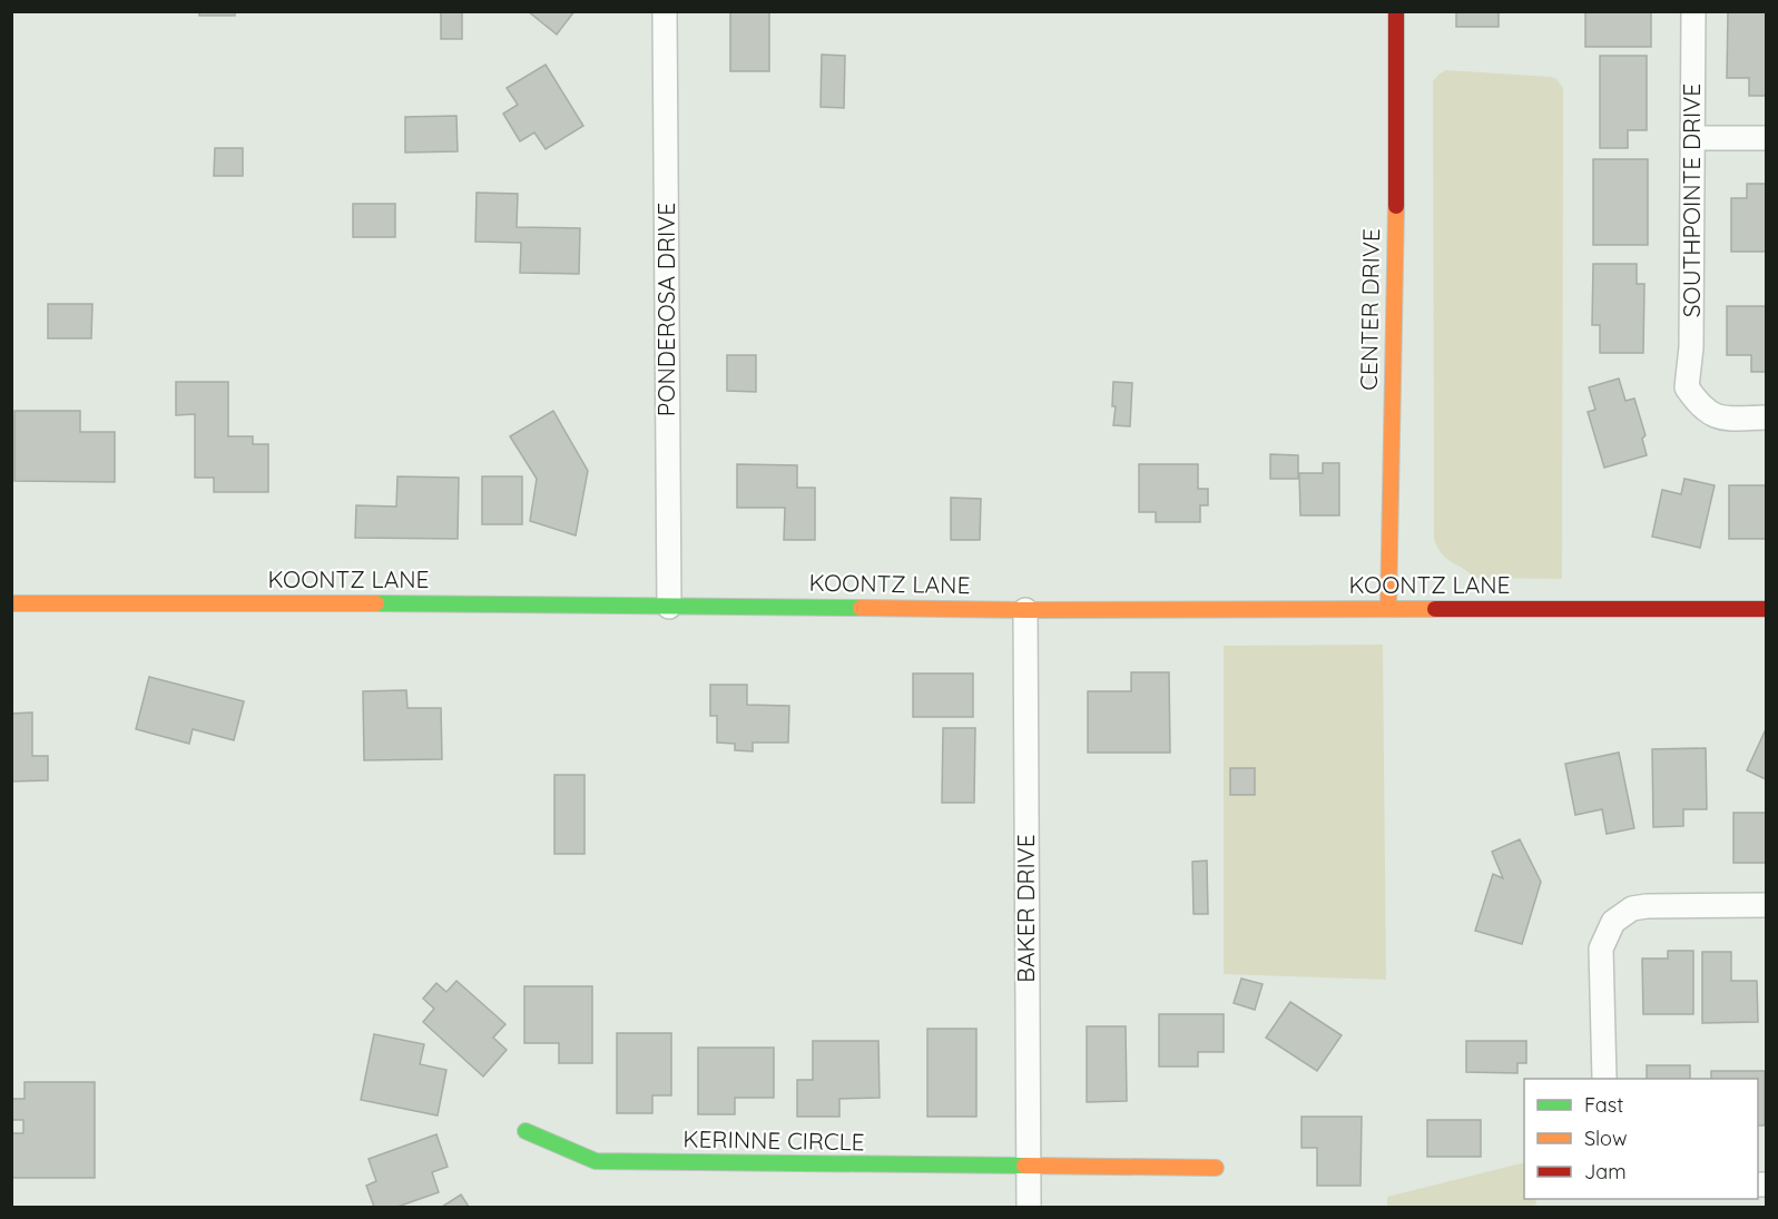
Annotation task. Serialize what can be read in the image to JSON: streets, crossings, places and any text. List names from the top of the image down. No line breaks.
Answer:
{"streets":{"street":["SOUTHPOINTE DRIVE","PONDEROSA DRIVE","CENTER DRIVE","KOONTZ LANE","BAKER DRIVE","KERINNE CIRCLE"]},"crossings":[["PONDEROSA DRIVE","KOONTZ LANE"],["CENTER DRIVE","KOONTZ LANE"],["KOONTZ LANE","BAKER DRIVE"],["BAKER DRIVE","KERINNE CIRCLE"]],"legend":["Fast","Slow","Jam"]}
